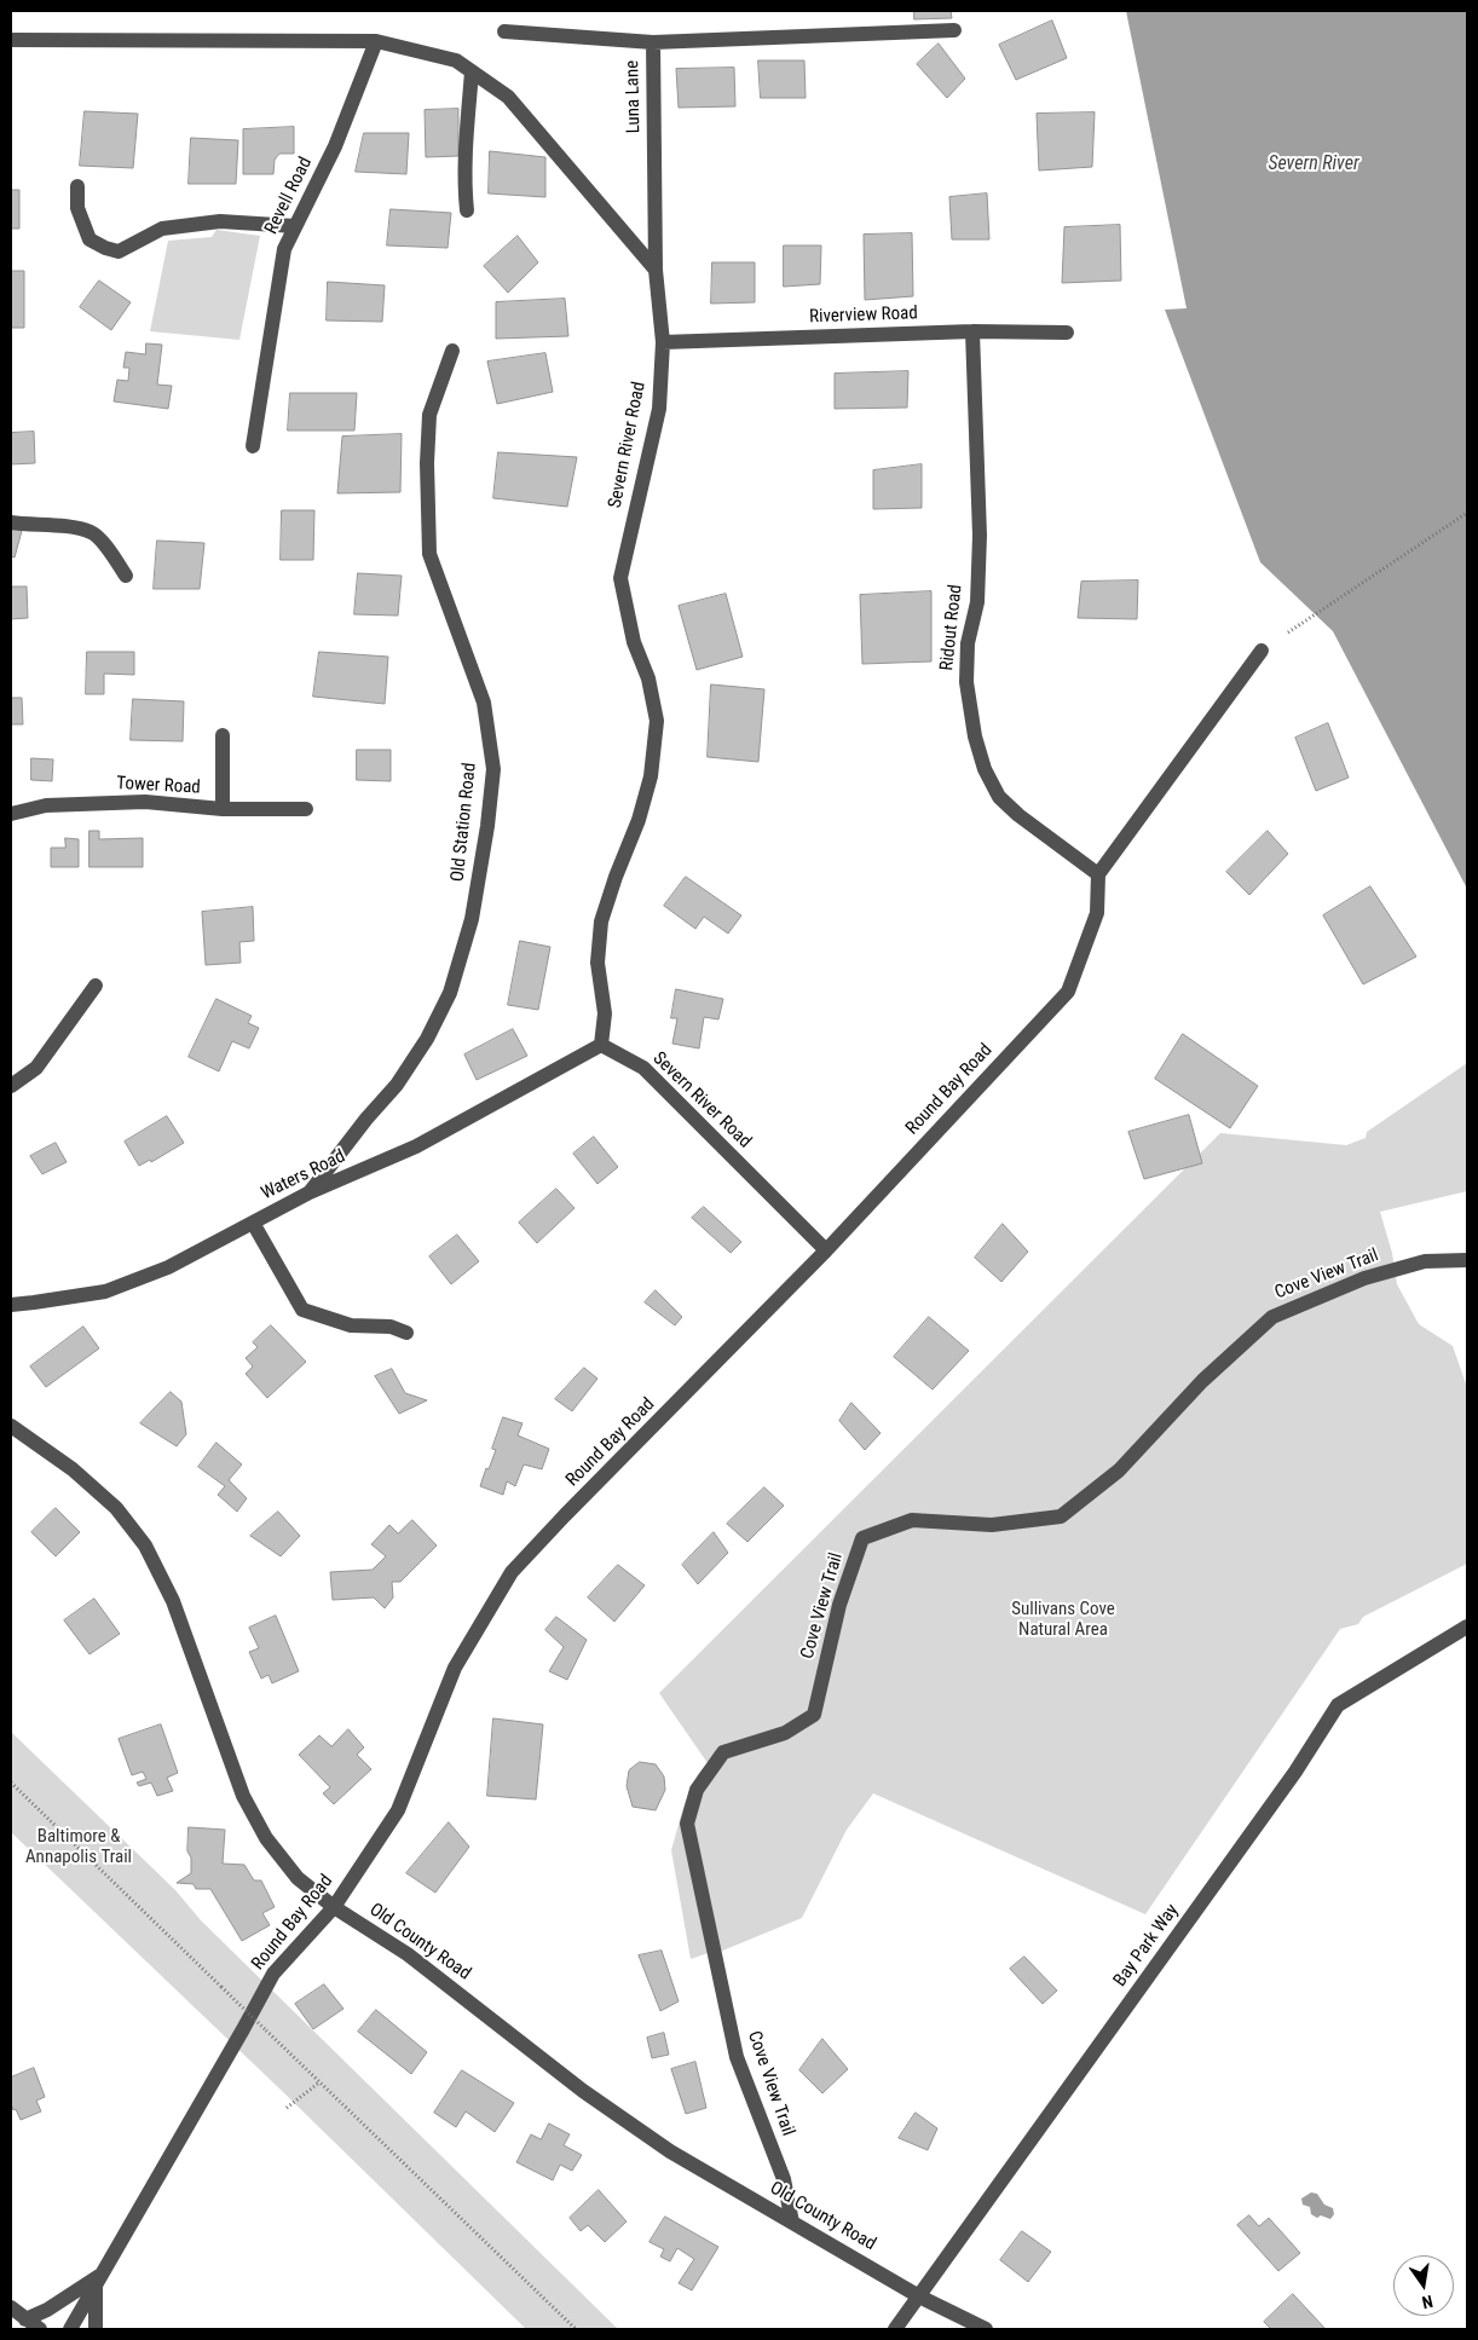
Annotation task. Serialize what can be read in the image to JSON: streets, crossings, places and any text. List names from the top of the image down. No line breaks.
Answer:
{"streets":{"street":["Luna Lane","Revell Road","Riverview Road","Severn River Road","Ridout Road","Tower Road","Old Station Road","Round Bay Road","Waters Road","Cove View Trail","Old County Road","Bay Park Way"]},"crossings":[["Luna Lane","Severn River Road"],["Riverview Road","Severn River Road"],["Riverview Road","Ridout Road"],["Severn River Road","Round Bay Road"],["Severn River Road","Waters Road"],["Ridout Road","Round Bay Road"],["Old Station Road","Waters Road"],["Round Bay Road","Old County Road"],["Cove View Trail","Old County Road"],["Old County Road","Bay Park Way"]],"water":["Severn River"],"parks":["Sullivans Cove Natural Area","Baltimore & Annapolis Trail"],"north":"bottom"}
